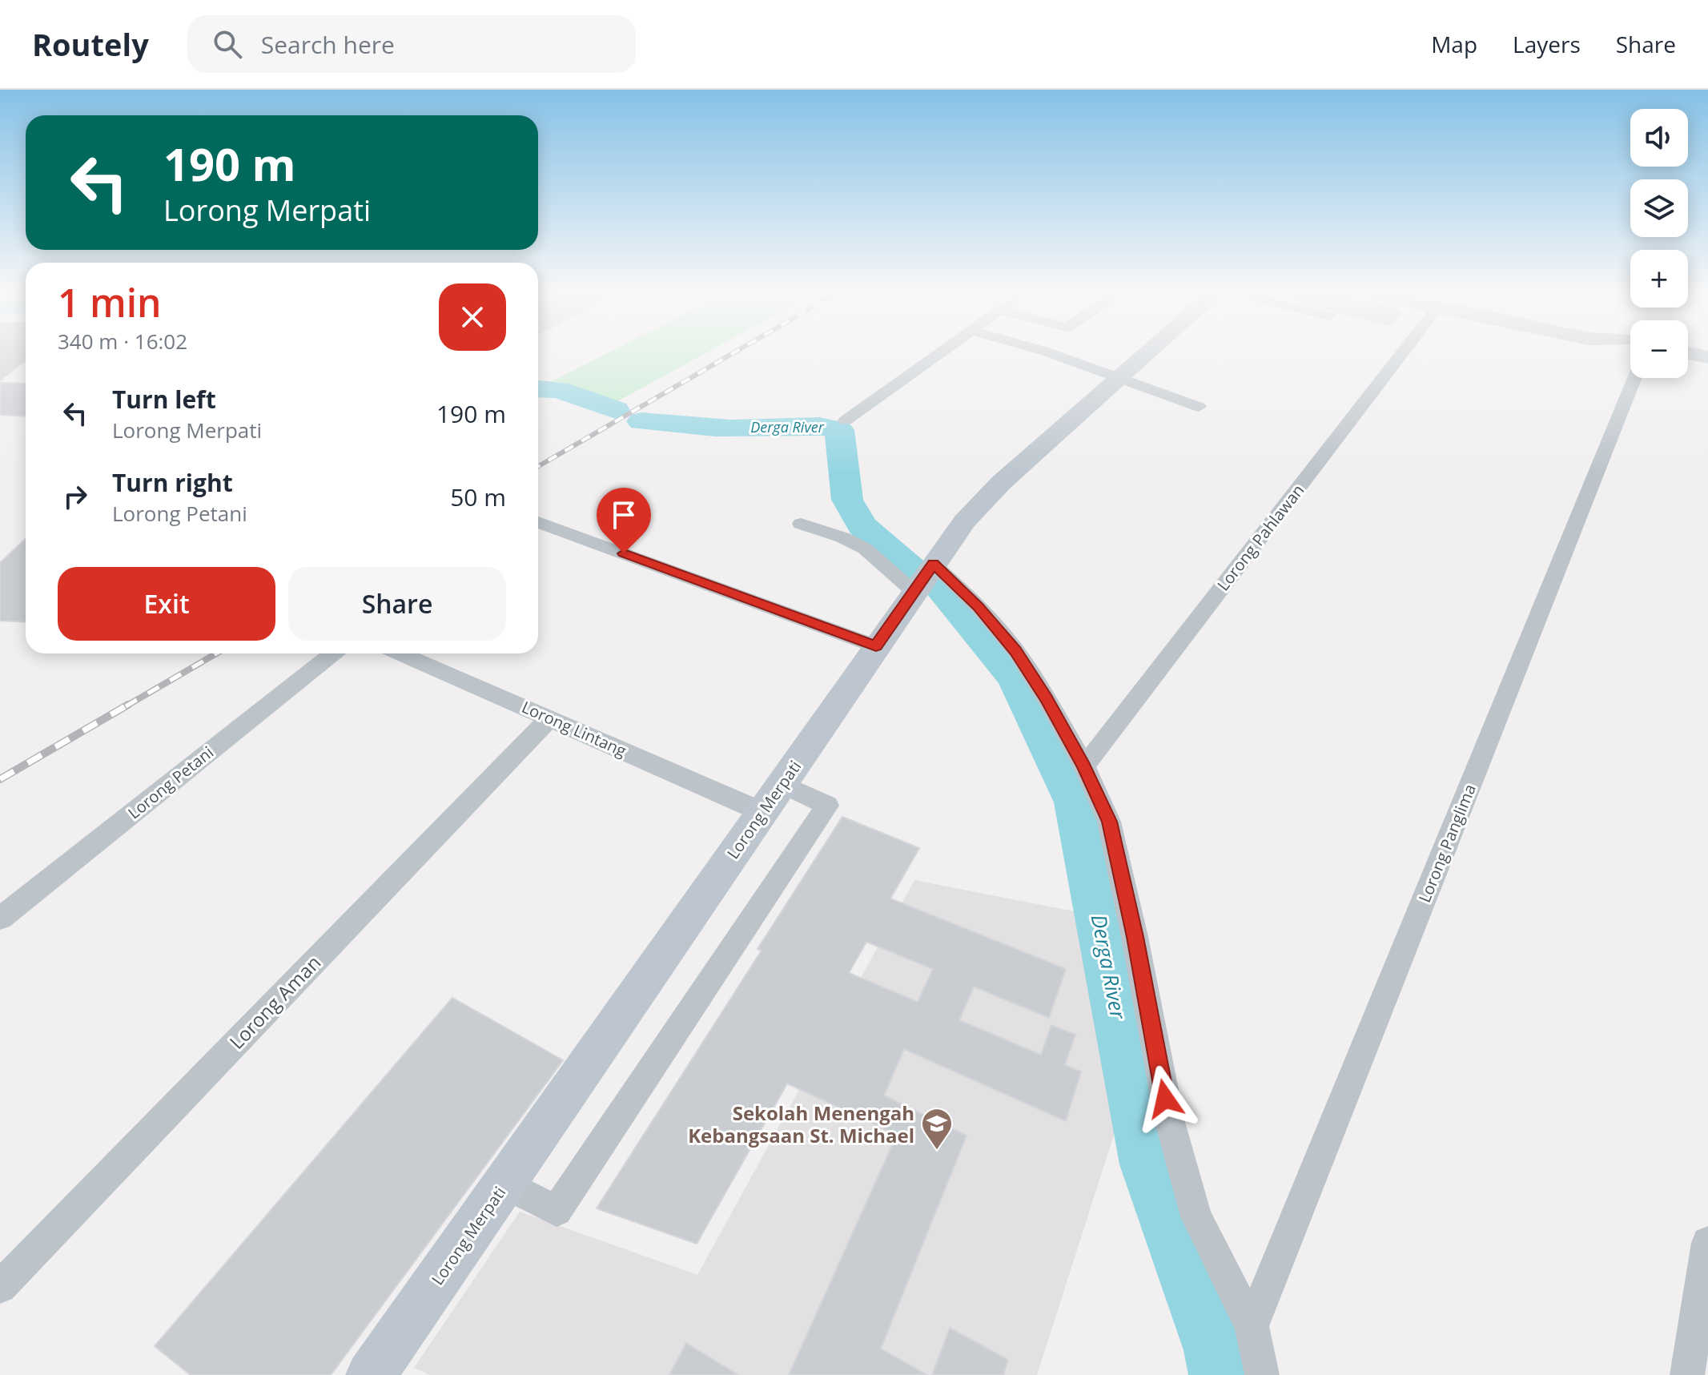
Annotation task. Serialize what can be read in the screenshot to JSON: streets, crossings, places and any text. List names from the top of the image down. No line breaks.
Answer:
{"streets":{"street":["Lorong Pahlawan","Lorong Lintang","Lorong Petani","Lorong Merpati","Lorong Panglima","Lorong Aman"]},"crossings":[["Lorong Lintang","Lorong Merpati"],["Lorong Lintang","Lorong Aman"]],"water":["Derga River"],"places":{"school or university":["Sekolah Menengah Kebangsaan St. Michael"]},"page":{"header":"Routely","search":"Search here","nav":["Map","Layers","Share"],"map_buttons":["+","−"],"turn":["190 m","Lorong Merpati"],"heading":["1 min","340 m · 16:02"],"list":[{"name":"Turn left","note":"Lorong Merpati","value":"190 m"},{"name":"Turn right","note":"Lorong Petani","value":"50 m"}],"buttons":["Exit","Share"]}}
